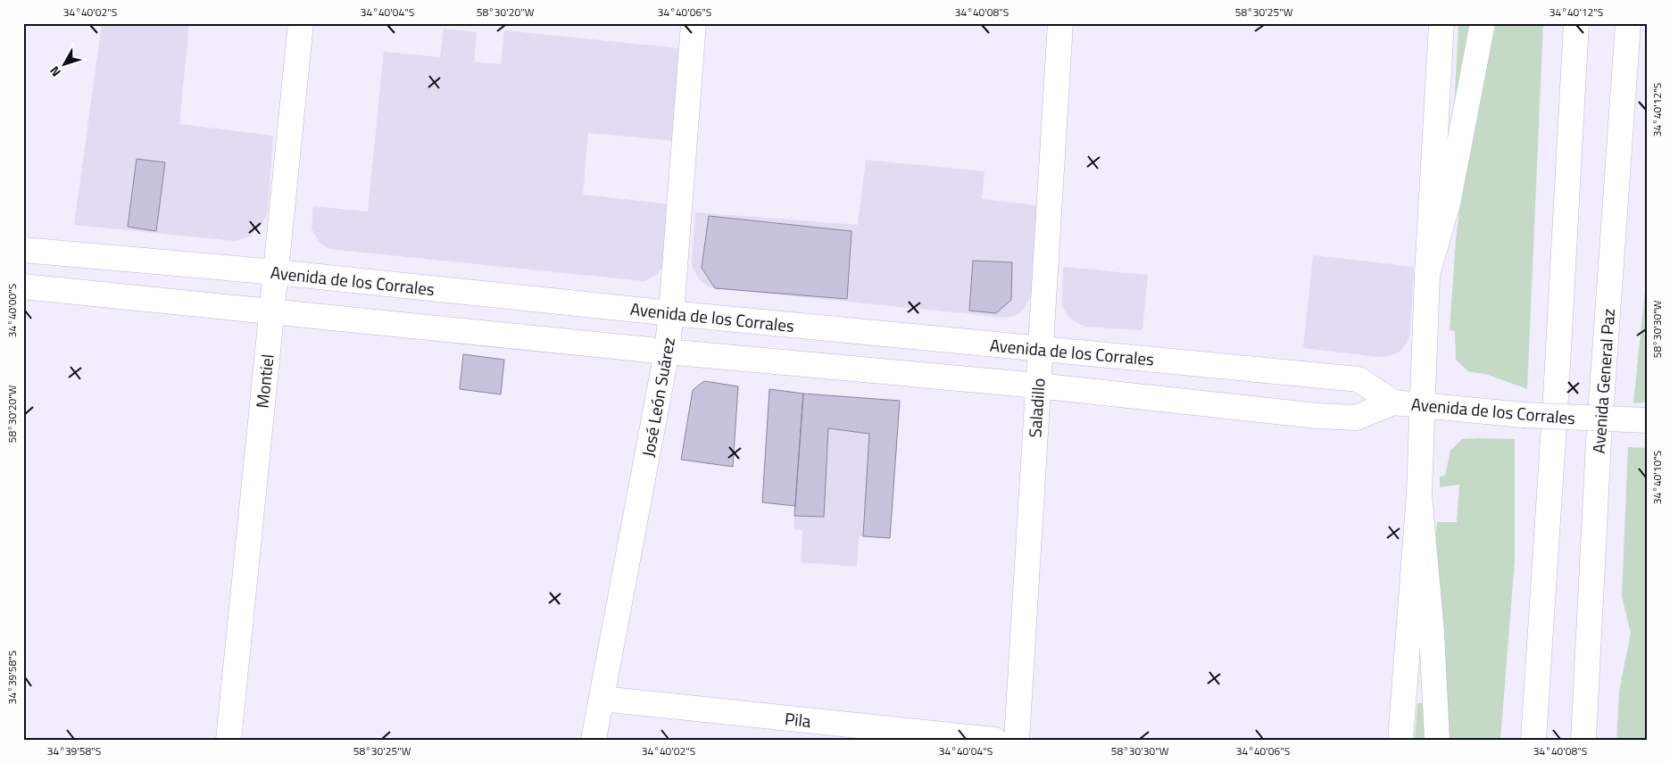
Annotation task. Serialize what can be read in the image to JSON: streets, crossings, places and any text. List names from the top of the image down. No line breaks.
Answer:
{"streets":{"main road":["Avenida de los Corrales","Montiel","Avenida General Paz","José León Suárez","Saladillo","Pila"]},"crossings":[["Avenida de los Corrales","Montiel"],["Avenida de los Corrales","José León Suárez"],["Avenida de los Corrales","Saladillo"],["José León Suárez","Pila"]],"north":"bottom left","coordinates":["34°40'02\"S","34°40'04\"S","58°30'20\"W","34°40'06\"S","34°40'08\"S","58°30'25\"W","34°40'12\"S","34°40'00\"S","58°30'30\"W","34°40'10\"S","34°39'58\"S"]}
